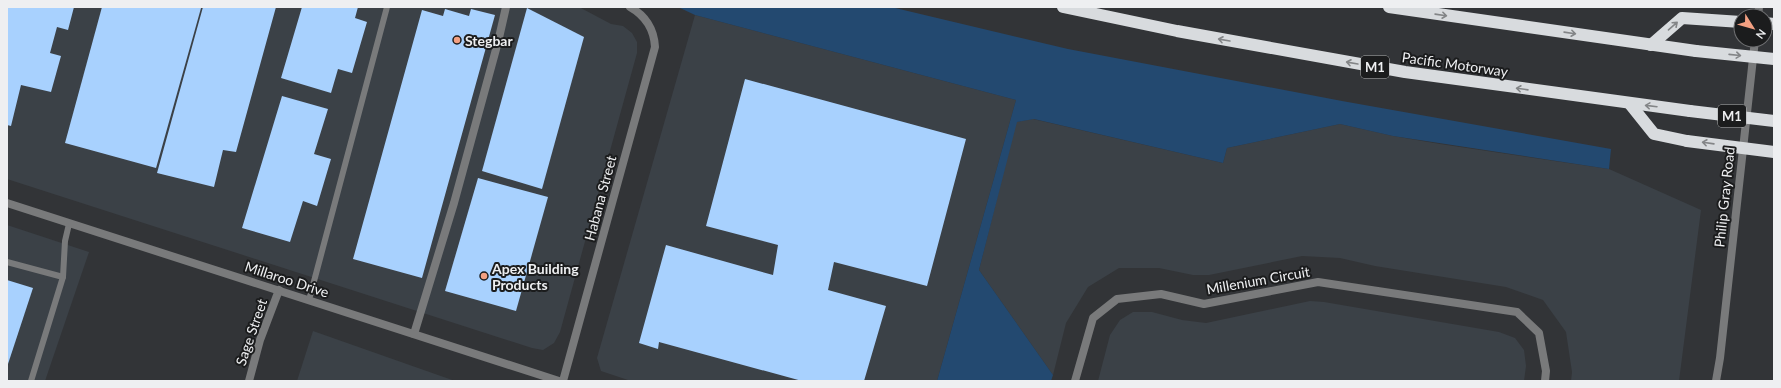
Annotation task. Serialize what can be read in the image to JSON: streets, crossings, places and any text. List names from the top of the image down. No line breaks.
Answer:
{"streets":{"highway":["Pacific Motorway","M1"],"street":["Philip Gray Road","Habana Street","Millaroo Drive","Millenium Circuit","Sage Street"]},"crossings":[["Millaroo Drive","Sage Street"]],"places":["Stegbar","Apex Building Products"],"north":"bottom right"}
